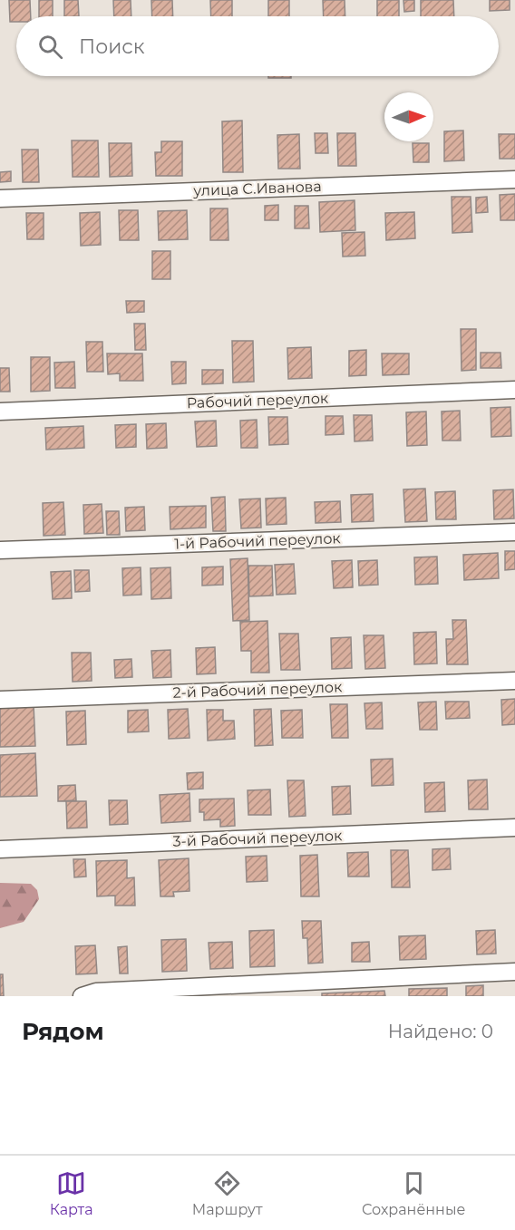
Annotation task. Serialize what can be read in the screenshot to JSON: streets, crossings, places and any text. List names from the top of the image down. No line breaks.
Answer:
{"streets":{"street":["улица С.Иванова","Рабочий переулок","1-й Рабочий переулок","2-й Рабочий переулок","3-й Рабочий переулок"]},"north":"right","page":{"search":"Поиск","heading":["Рядом","Найдено: 0"],"nav":["Карта","Маршрут","Сохранённые"]}}
